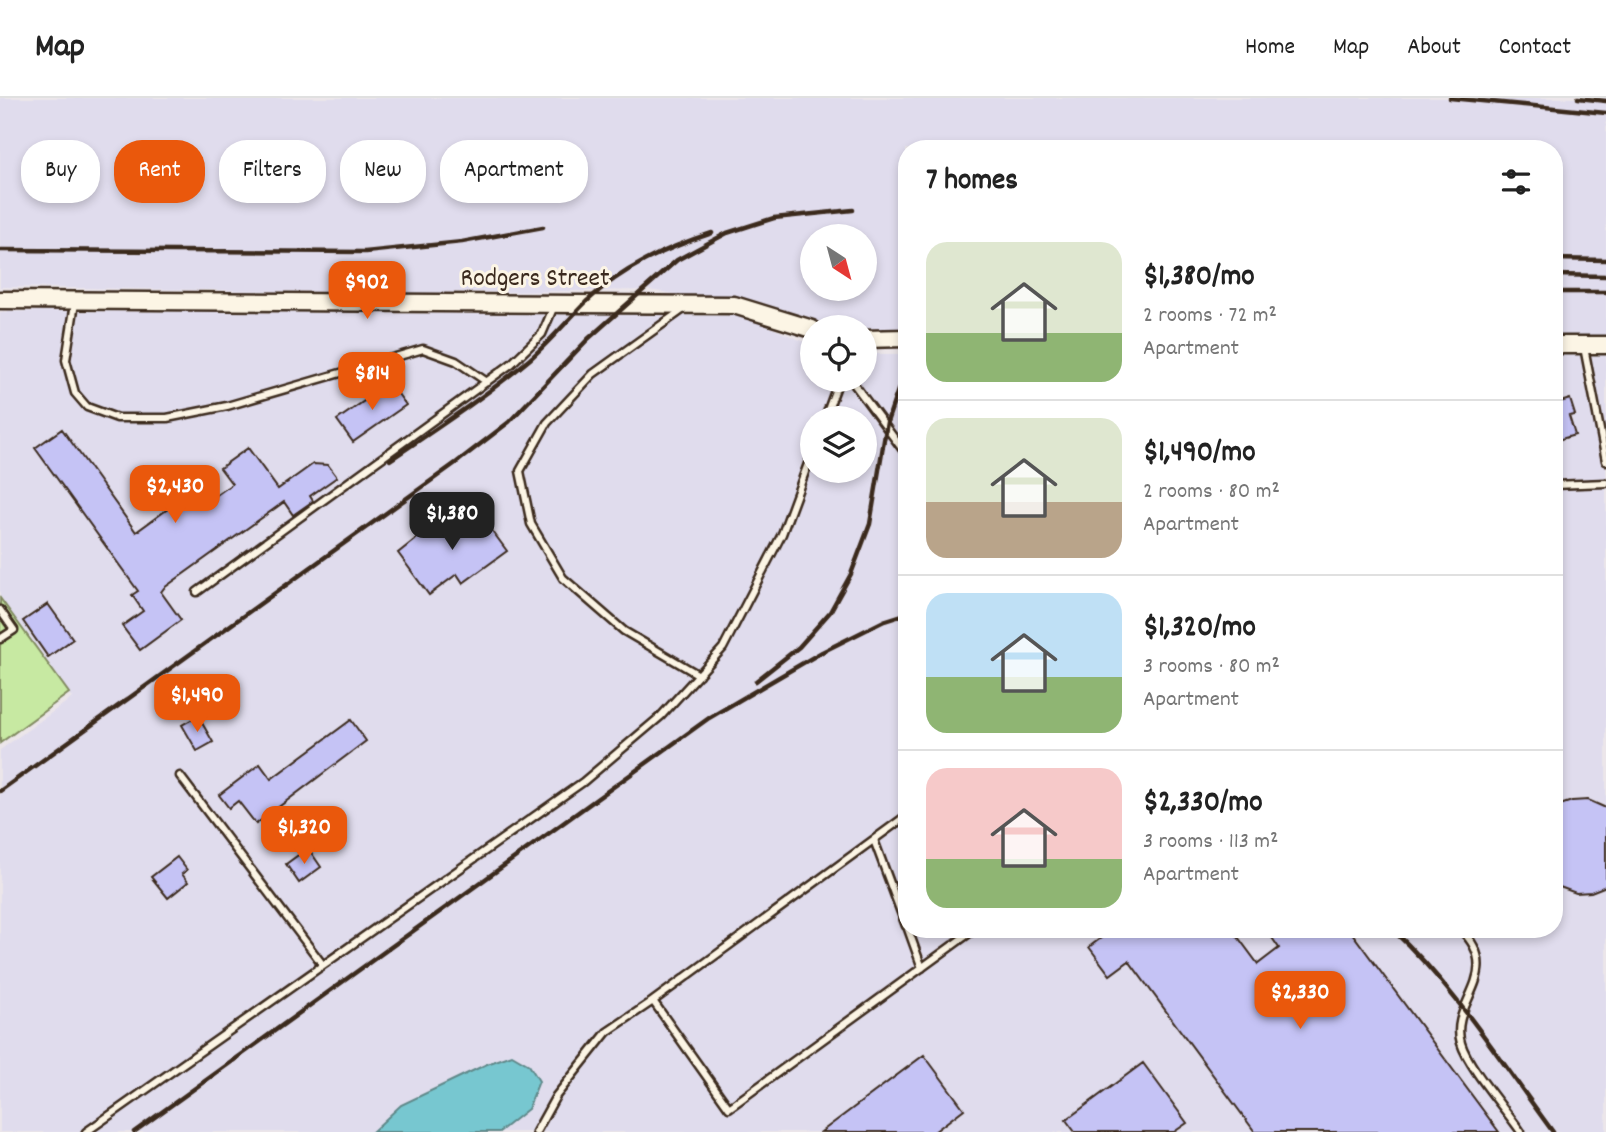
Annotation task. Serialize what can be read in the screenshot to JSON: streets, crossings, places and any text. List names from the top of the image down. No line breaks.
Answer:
{"streets":{"street":["Rodgers Street"]},"north":"bottom right","page":{"header":"Map","nav":["Home","Map","About","Contact"],"chip":["Buy","Rent","Filters","New","Apartment"],"heading":"7 homes","list":[{"name":"$1,380/mo","note":"2 rooms · 72 m² · Apartment"},{"name":"$1,490/mo","note":"2 rooms · 80 m² · Apartment"},{"name":"$1,320/mo","note":"3 rooms · 80 m² · Apartment"},{"name":"$2,330/mo","note":"3 rooms · 113 m² · Apartment"}],"price":["$902","$814","$2,430","$1,380","$1,490","$1,320","$2,330"]}}
